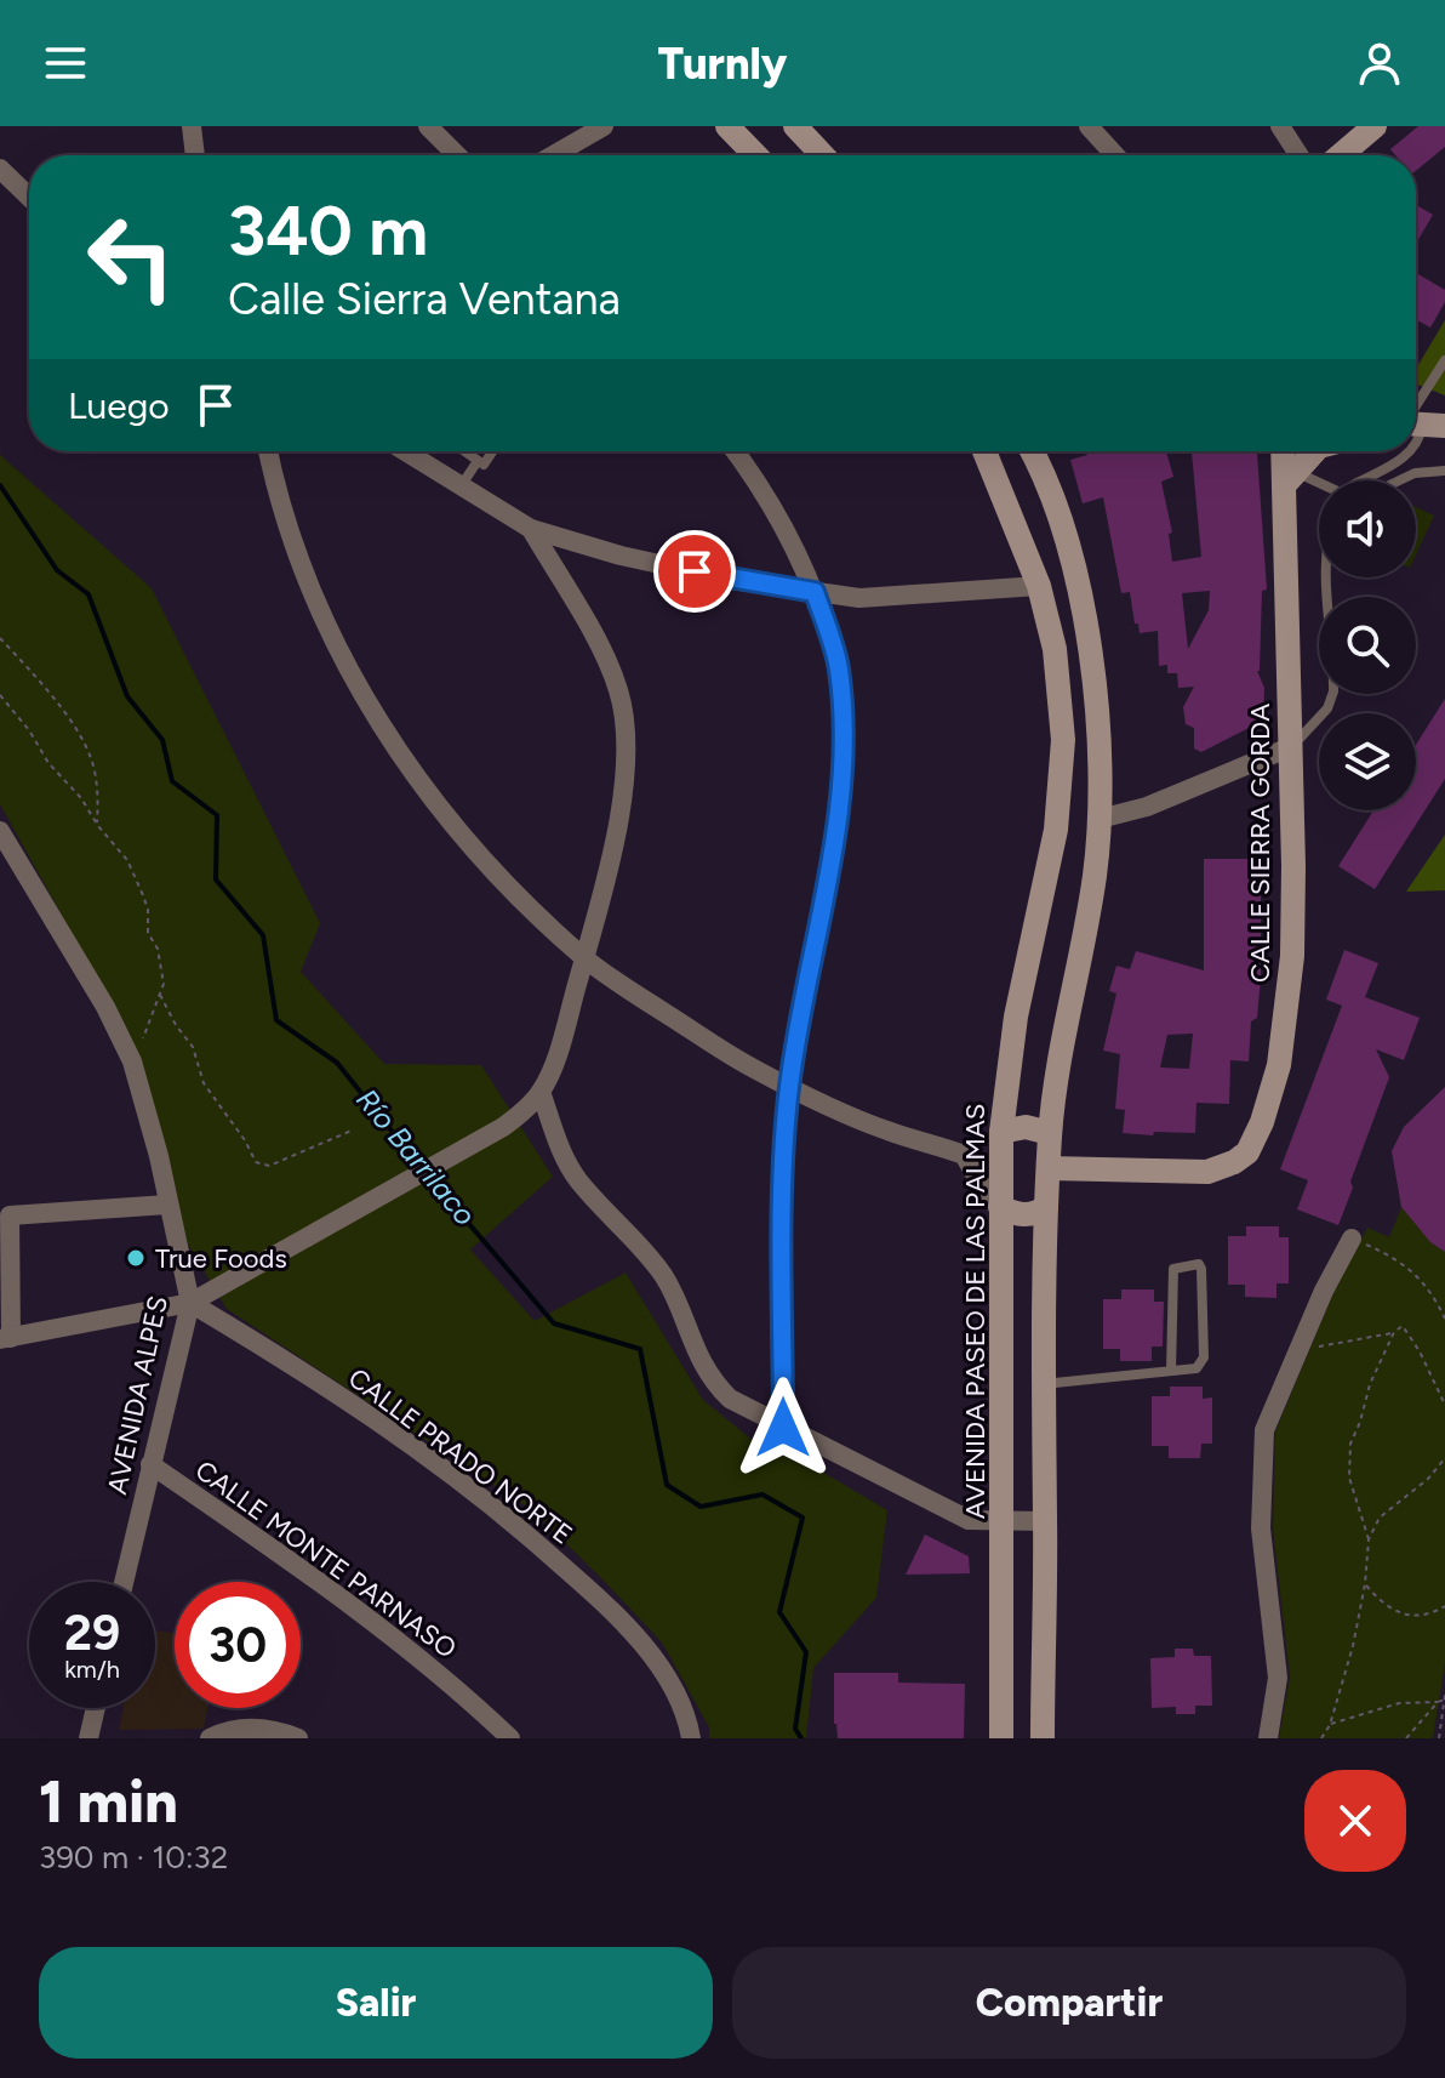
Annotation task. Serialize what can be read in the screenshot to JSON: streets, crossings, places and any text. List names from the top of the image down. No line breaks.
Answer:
{"streets":{"main road":["CALLE SIERRA GORDA","AVENIDA PASEO DE LAS PALMAS"],"street":["AVENIDA ALPES","CALLE PRADO NORTE","CALLE MONTE PARNASO"]},"crossings":[["AVENIDA ALPES","CALLE PRADO NORTE"],["AVENIDA ALPES","CALLE MONTE PARNASO"]],"water":["Río Barrilaco"],"places":["True Foods"],"page":{"header":"Turnly","turn":["340 m","Calle Sierra Ventana"],"then":"Luego","speed":"29 km/h","limit":"30","heading":["1 min","390 m · 10:32"],"buttons":["Salir","Compartir"]}}
